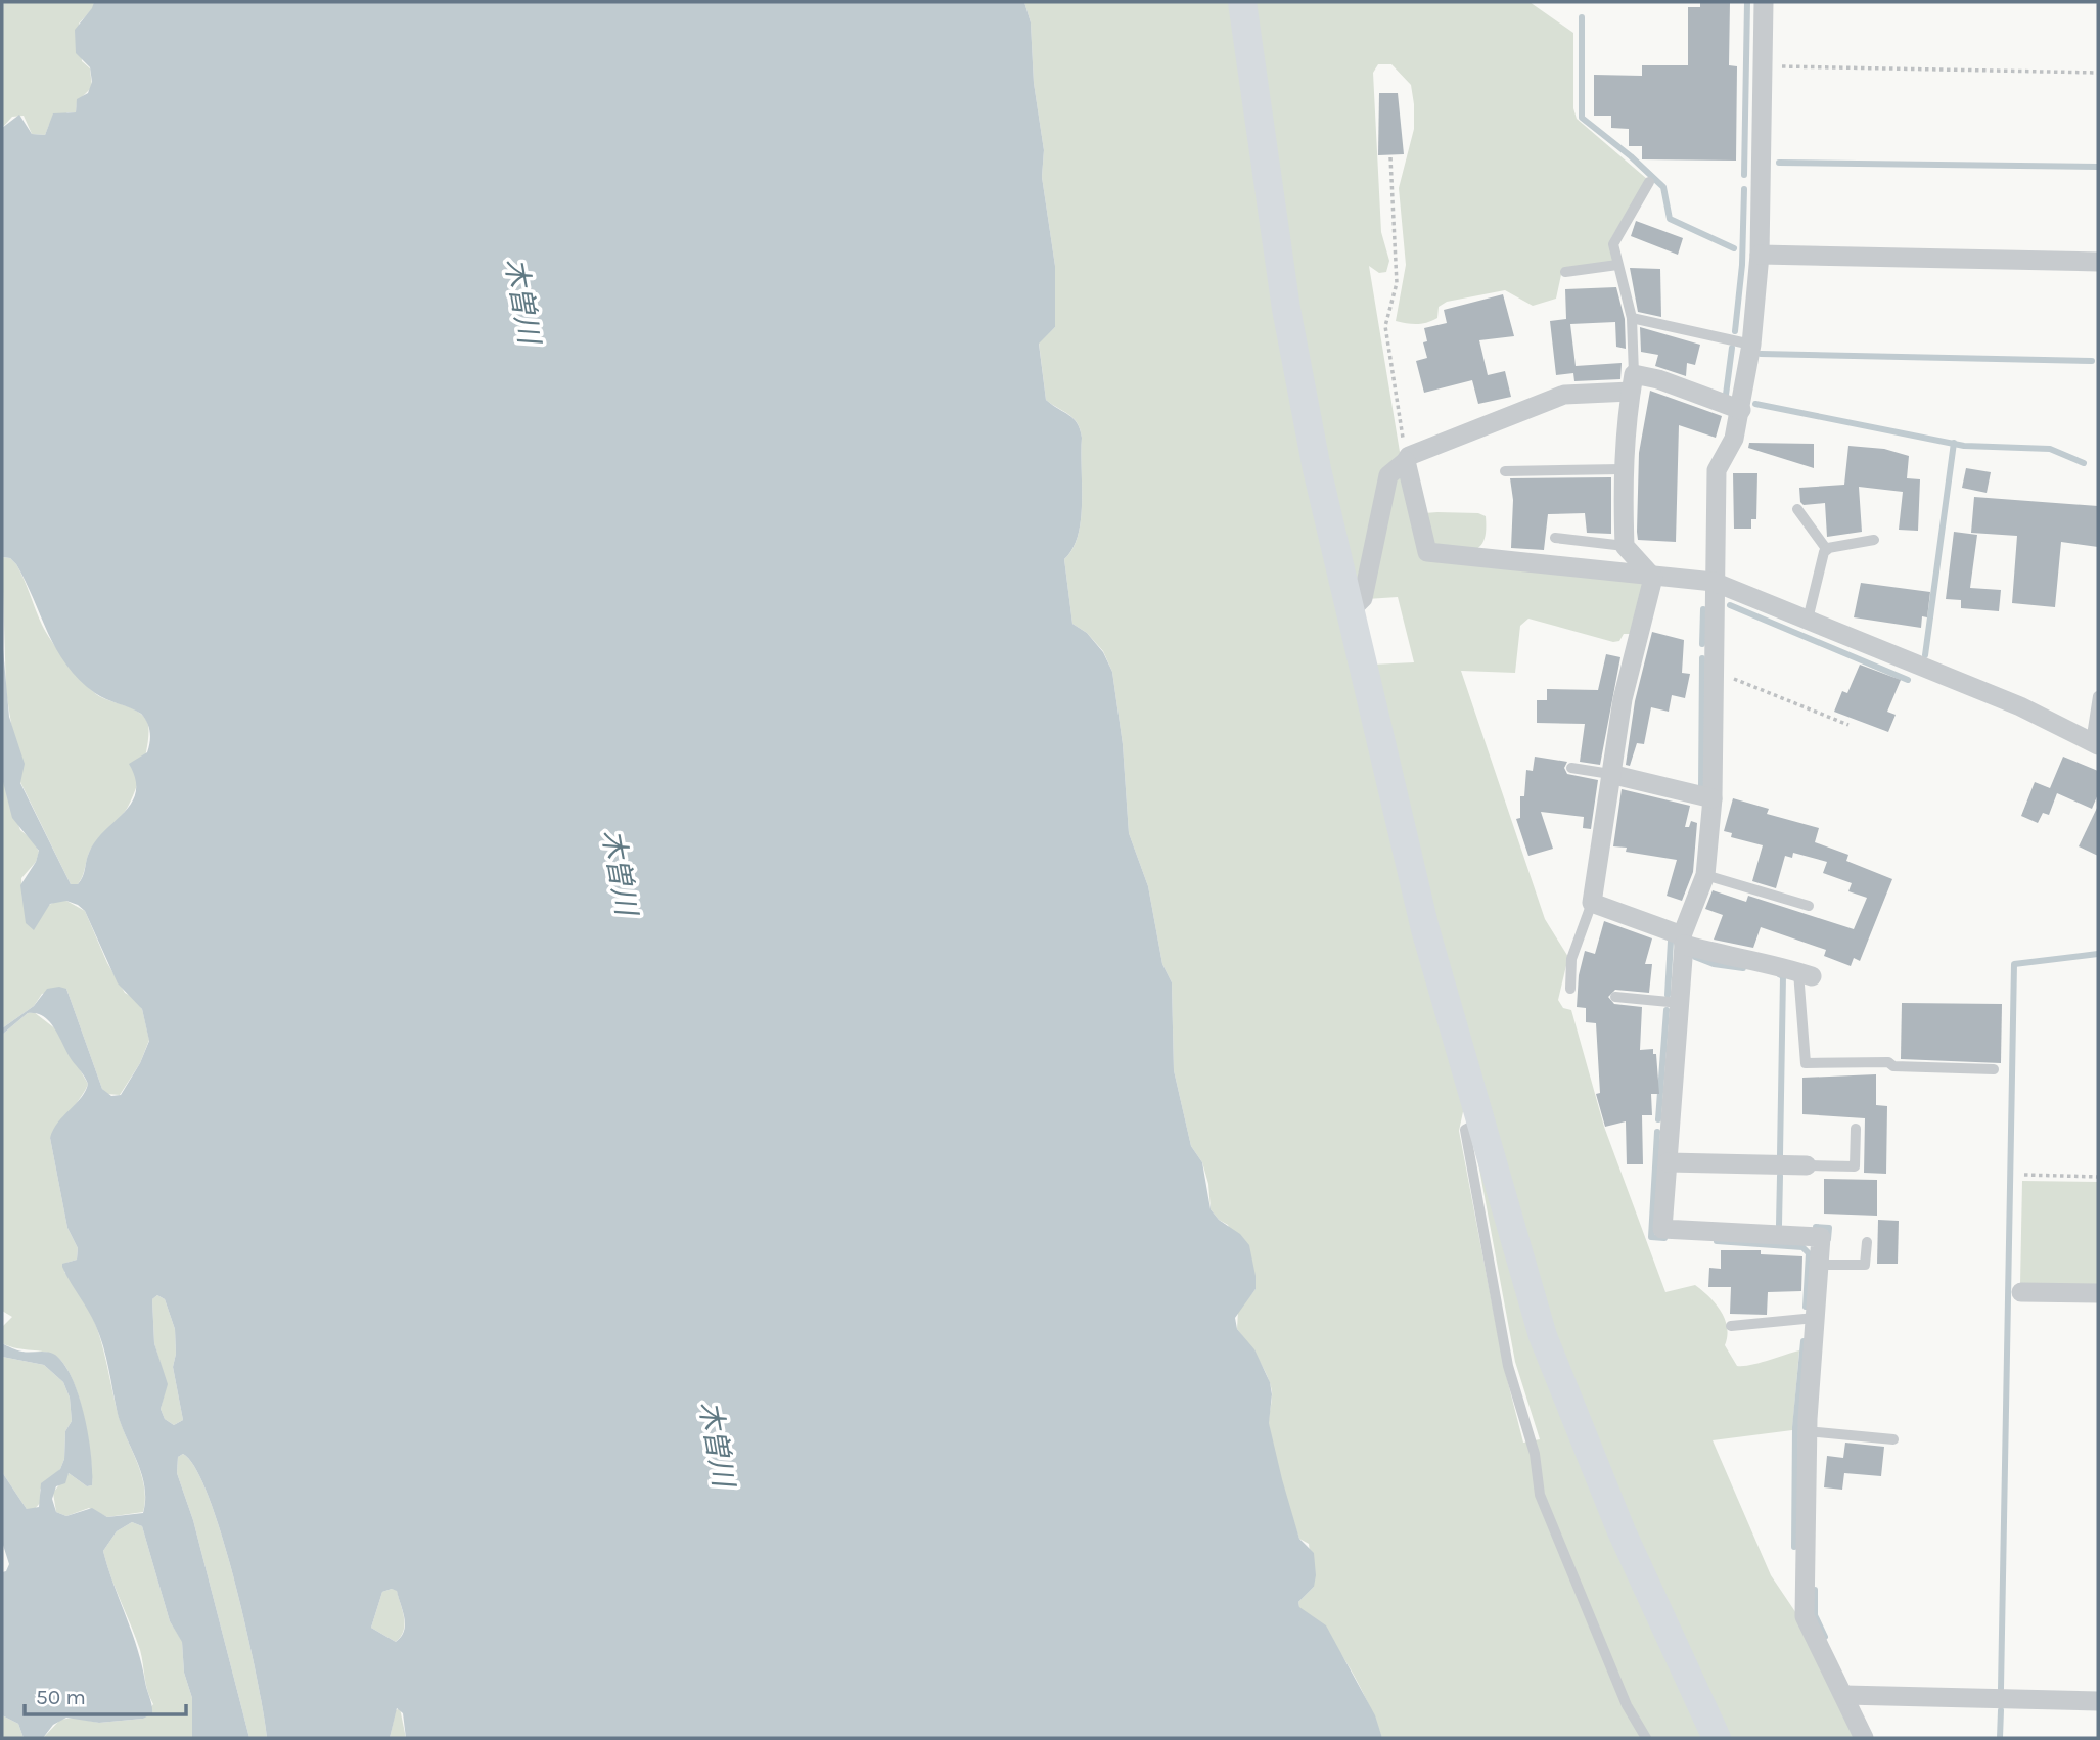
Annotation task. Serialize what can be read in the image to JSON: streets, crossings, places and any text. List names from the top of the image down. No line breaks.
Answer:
{"water":["木曽川"],"scale_bar":"50 m"}
